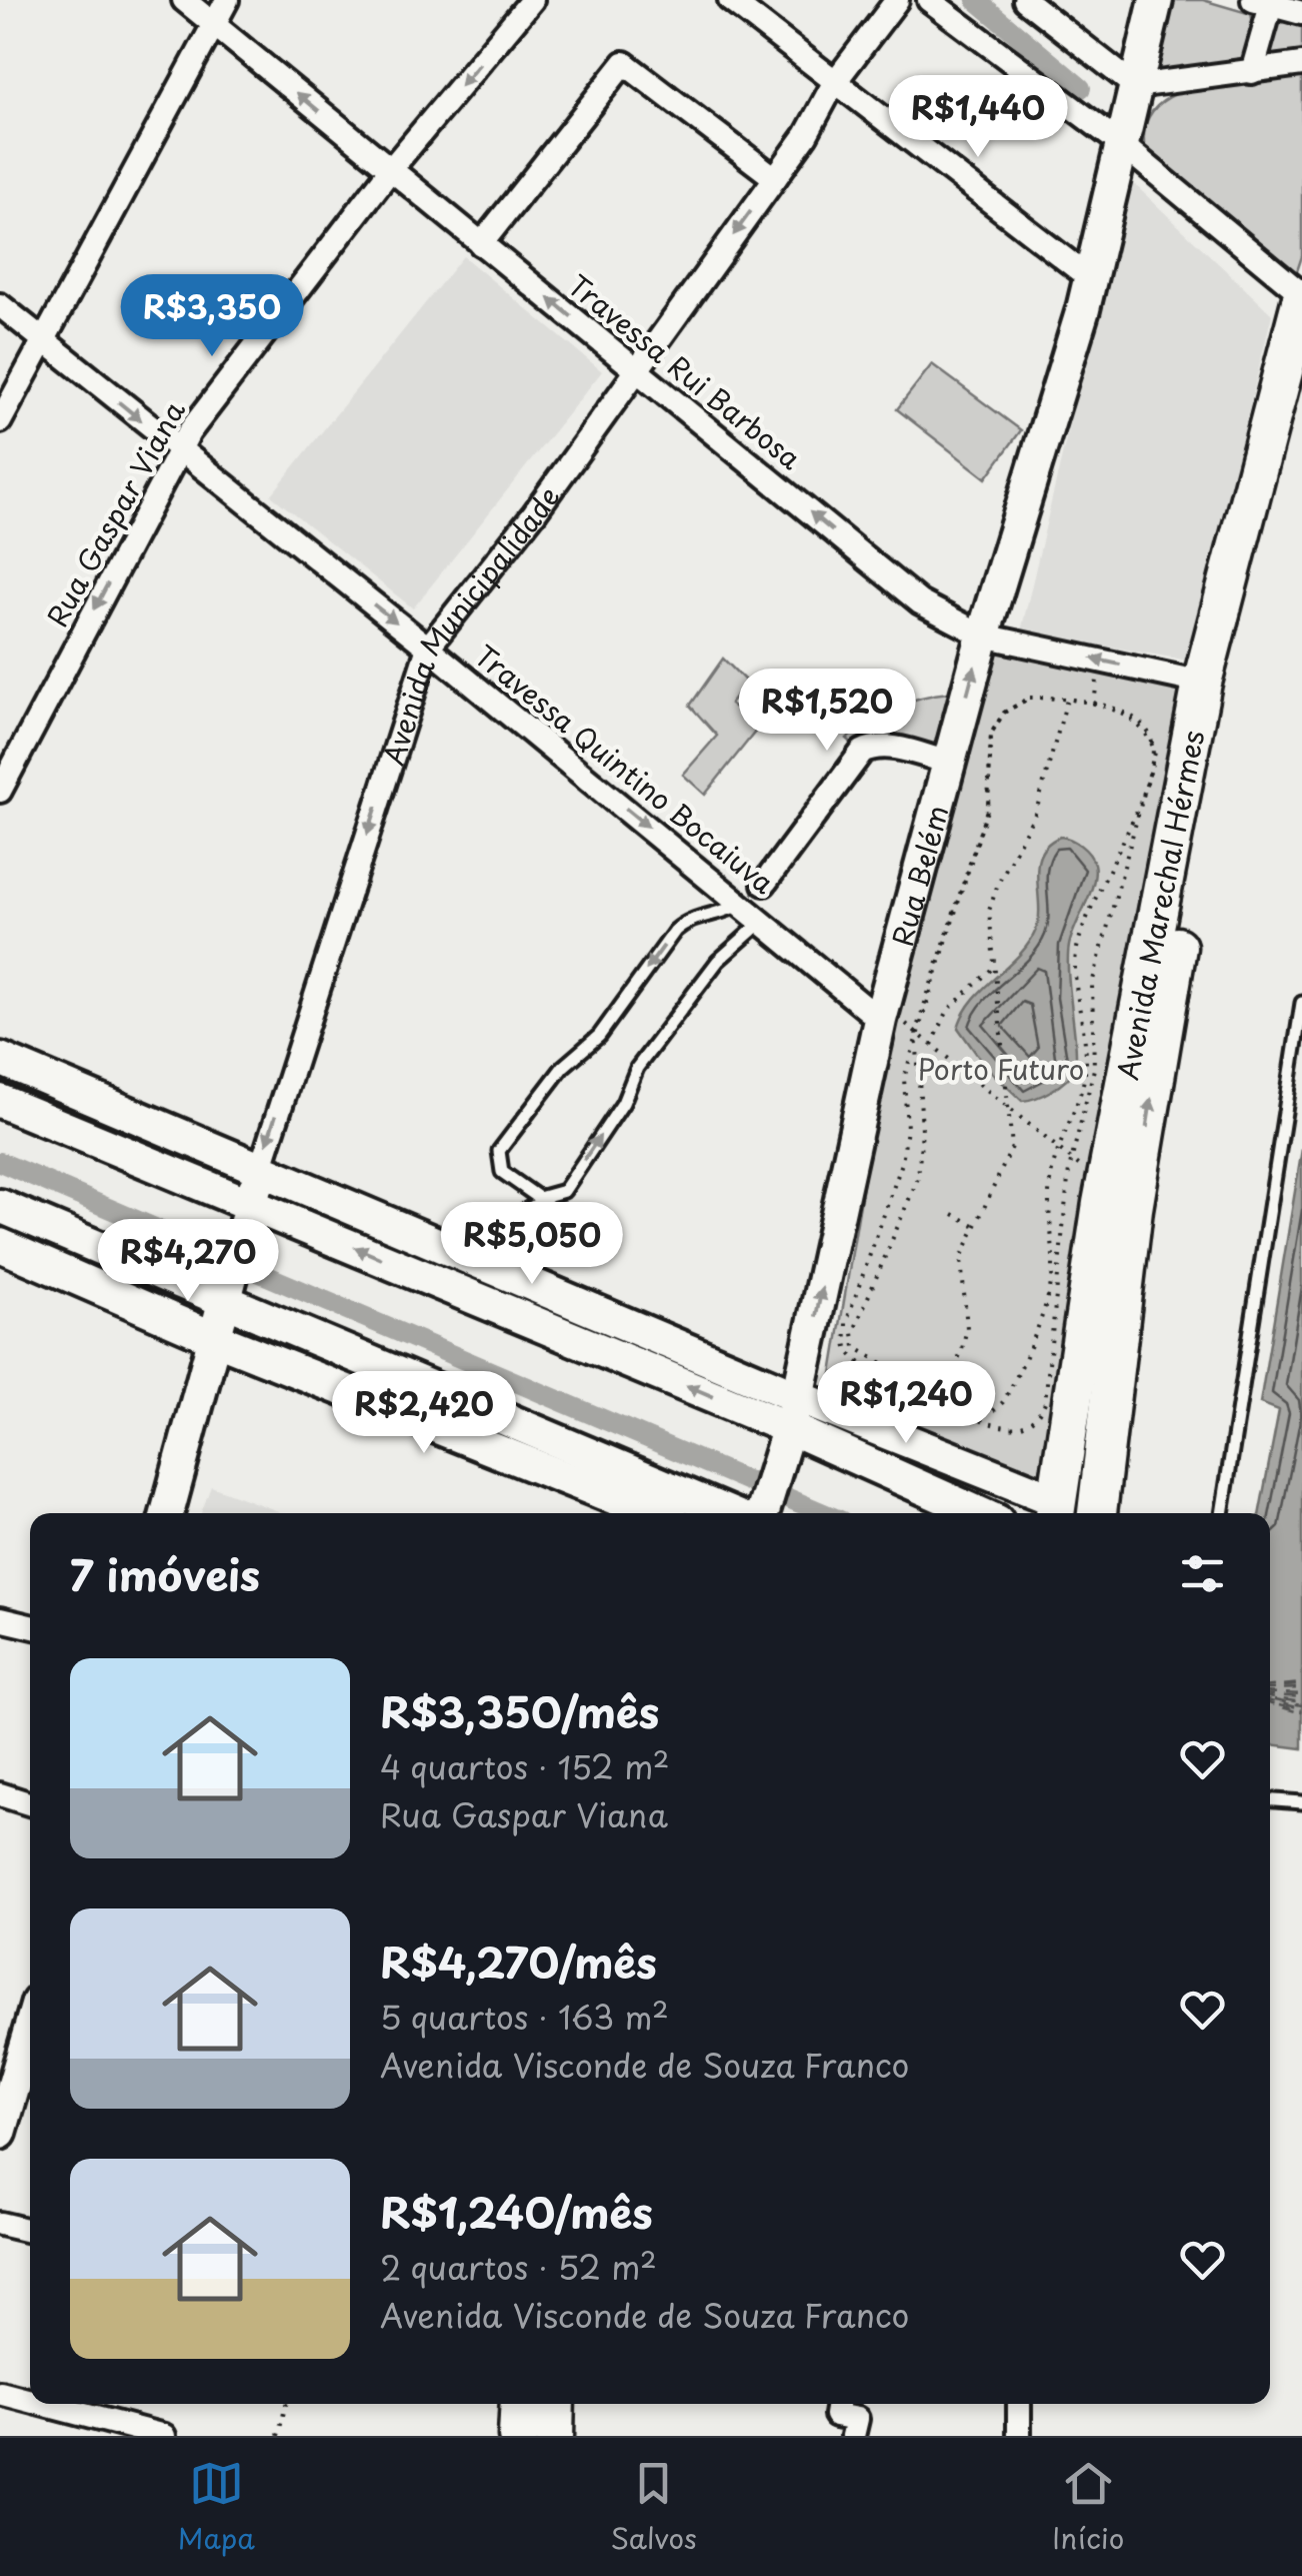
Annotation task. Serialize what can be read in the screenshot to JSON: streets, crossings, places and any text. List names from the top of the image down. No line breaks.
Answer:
{"streets":{"main road":["Avenida Municipalidade","Rua Belém","Avenida Marechal Hérmes"],"street":["Travessa Rui Barbosa","Rua Gaspar Viana","Travessa Quintino Bocaiuva"]},"crossings":[["Travessa Rui Barbosa","Rua Gaspar Viana"],["Travessa Rui Barbosa","Avenida Municipalidade"],["Travessa Rui Barbosa","Rua Belém"],["Travessa Rui Barbosa","Avenida Marechal Hérmes"],["Rua Gaspar Viana","Travessa Quintino Bocaiuva"],["Avenida Municipalidade","Travessa Quintino Bocaiuva"],["Travessa Quintino Bocaiuva","Rua Belém"]],"one_way":["Travessa Rui Barbosa","Rua Gaspar Viana","Avenida Municipalidade","Travessa Quintino Bocaiuva"],"parks":["Porto Futuro"],"page":{"price":["R$1,440","R$3,350","R$1,520","R$5,050","R$4,270","R$1,240","R$2,420"],"heading":"7 imóveis","list":[{"name":"R$3,350/mês","note":"4 quartos · 152 m² · Rua Gaspar Viana"},{"name":"R$4,270/mês","note":"5 quartos · 163 m² · Avenida Visconde de Souza Franco"},{"name":"R$1,240/mês","note":"2 quartos · 52 m² · Avenida Visconde de Souza Franco"}],"tabs":["Mapa","Salvos","Início"]}}
